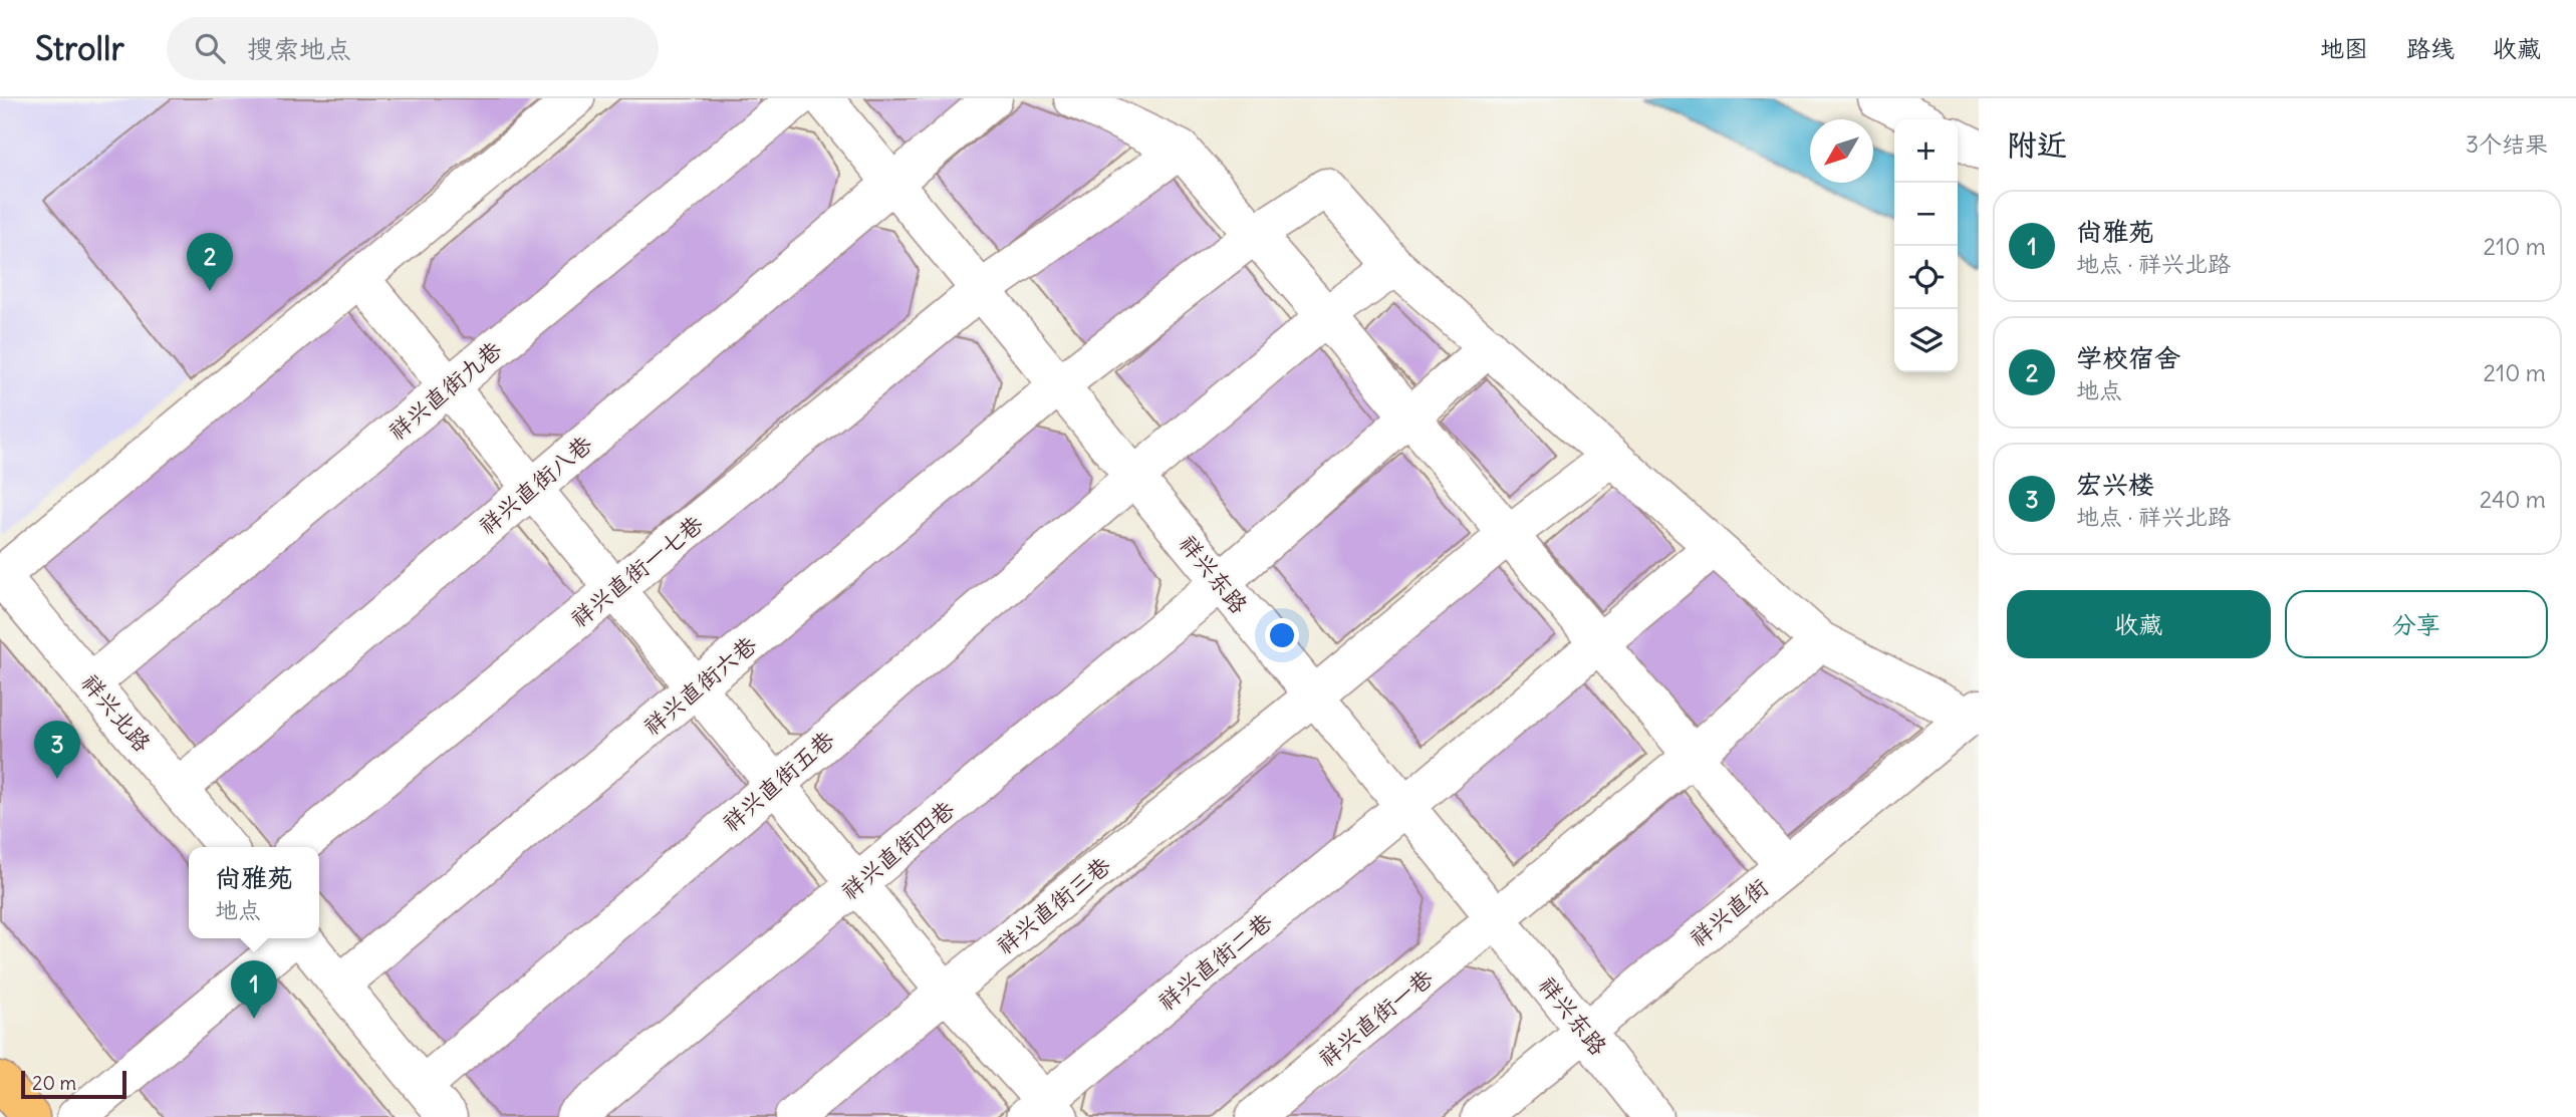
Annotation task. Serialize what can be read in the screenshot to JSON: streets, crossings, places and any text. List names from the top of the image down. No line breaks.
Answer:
{"streets":{"street":["祥兴直街九巷","祥兴直街八巷","祥兴直街一七巷","祥兴东路","祥兴直街六巷","祥兴北路","祥兴直街五巷","祥兴直街四巷","祥兴直街三巷","祥兴直街","祥兴直街二巷","祥兴直街一巷"]},"crossings":[["祥兴直街九巷","祥兴北路"],["祥兴直街八巷","祥兴东路"],["祥兴直街八巷","祥兴北路"],["祥兴直街一七巷","祥兴东路"],["祥兴东路","祥兴直街六巷"],["祥兴东路","祥兴直街五巷"],["祥兴东路","祥兴直街四巷"],["祥兴东路","祥兴直街三巷"],["祥兴东路","祥兴直街"],["祥兴东路","祥兴直街二巷"],["祥兴东路","祥兴直街一巷"],["祥兴直街六巷","祥兴直街五巷"]],"scale_bar":"20 m","north":"bottom left","page":{"header":"Strollr","search":"搜索地点","nav":["地图","路线","收藏"],"heading":["附近","3个结果"],"map_buttons":["+","−"],"list":[{"mark":"1","name":"尚雅苑","note":"地点 · 祥兴北路","value":"210 m"},{"mark":"2","name":"学校宿舍","note":"地点","value":"210 m"},{"mark":"3","name":"宏兴楼","note":"地点 · 祥兴北路","value":"240 m"}],"pins":["2","3","1"],"buttons":["收藏","分享"],"popup":["尚雅苑","地点"],"scale":"20 m"}}
